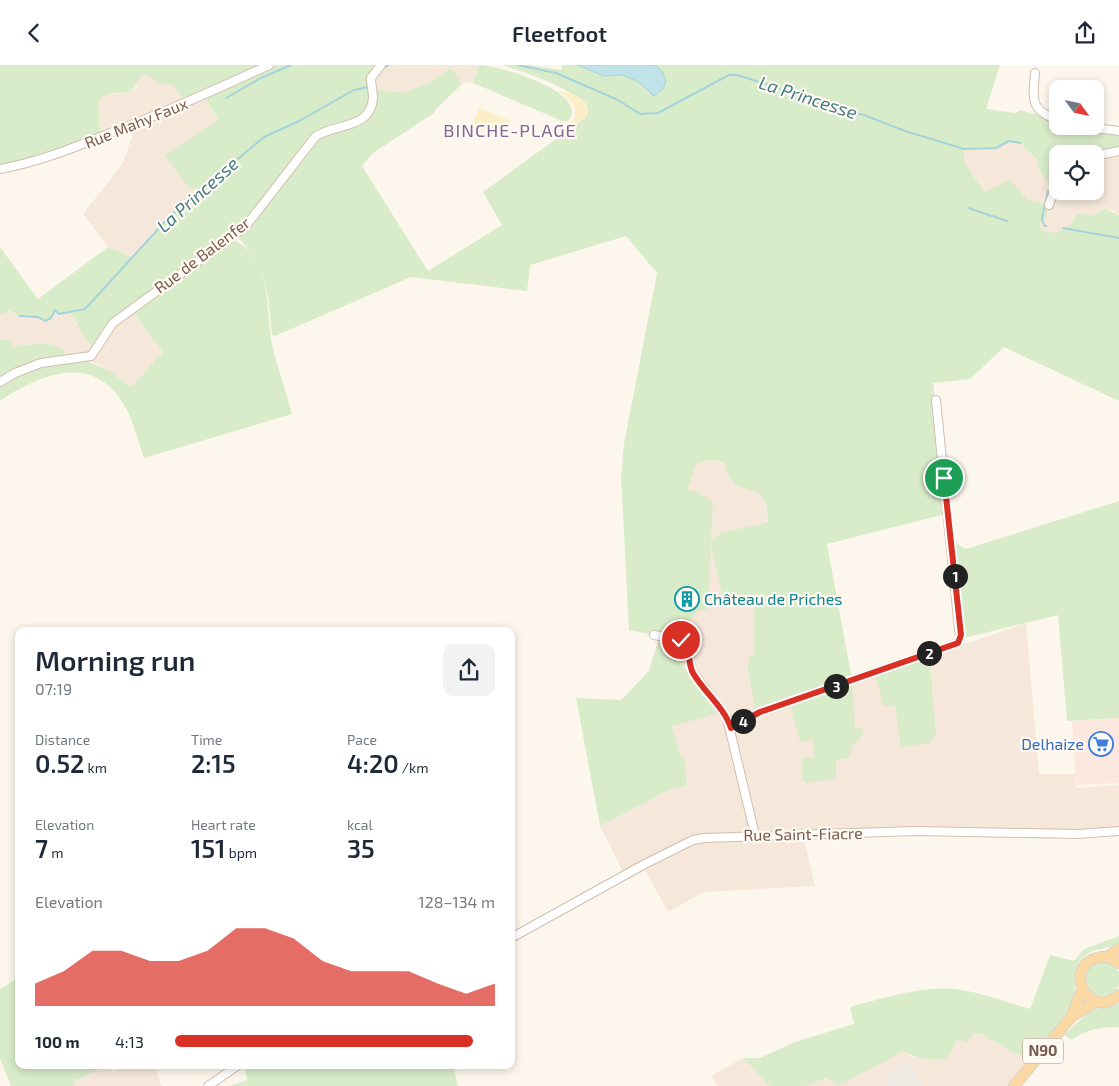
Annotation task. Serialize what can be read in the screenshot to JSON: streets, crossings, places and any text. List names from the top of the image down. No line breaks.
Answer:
{"streets":{"main road":["N90"],"street":["Rue Mahy Faux","Rue de Balenfer","Rue Saint-Fiacre"]},"districts":["BINCHE-PLAGE"],"water":["La Princesse"],"places":{"building":["Château de Priches"],"supermarket":["Delhaize"]},"north":"bottom right","page":{"header":"Fleetfoot","pins":["1","2","3","4"],"heading":["Morning run","07:19"],"stats":[["Distance","0.52 km"],["Time","2:15"],["Pace","4:20 /km"],["Elevation","7 m"],["Heart rate","151 bpm"],["kcal","35"]],"chart":["Elevation","128–134 m"],"list":[{"name":"100 m","note":"4:13"}]}}
